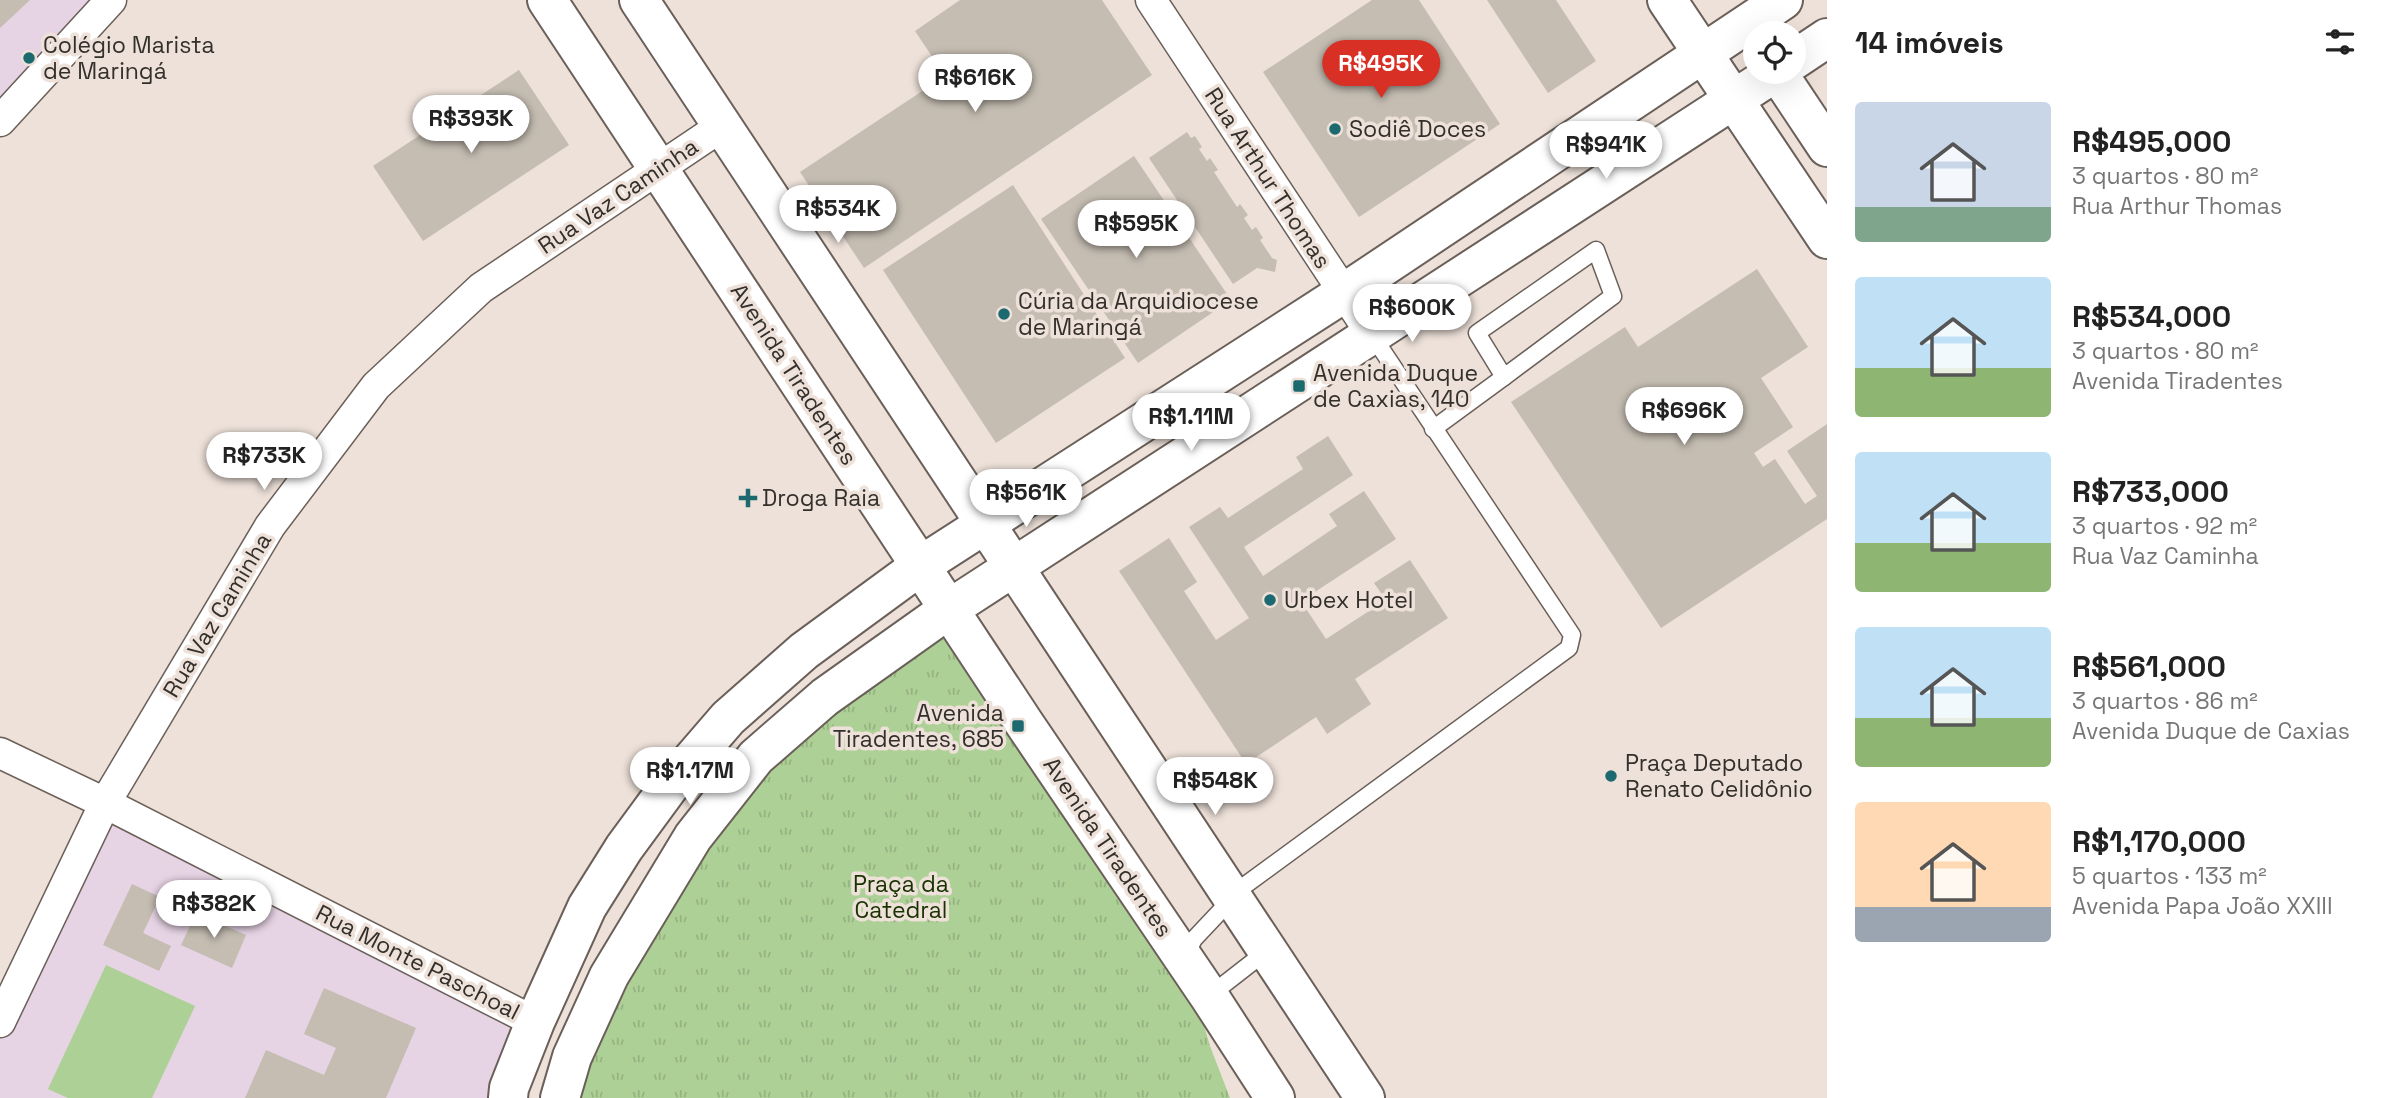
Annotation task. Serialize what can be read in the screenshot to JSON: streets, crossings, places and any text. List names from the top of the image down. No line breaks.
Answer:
{"streets":{"main road":["Avenida Tiradentes"],"street":["Rua Arthur Thomas","Rua Vaz Caminha","Rua Monte Paschoal"]},"crossings":[["Rua Vaz Caminha","Avenida Tiradentes"],["Rua Vaz Caminha","Rua Monte Paschoal"]],"parks":["Praça da Catedral"],"places":{"other":["Colégio Marista de Maringá","Sodiê Doces","Cúria da Arquidiocese de Maringá","Urbex Hotel","Praça Deputado Renato Celidônio"],"transit":["Avenida Duque de Caxias, 140","Avenida Tiradentes, 685"],"health":["Droga Raia"]},"page":{"heading":"14 imóveis","price":["R$495K","R$616K","R$393K","R$941K","R$534K","R$595K","R$600K","R$696K","R$1.11M","R$733K","R$561K","R$1.17M","R$548K","R$382K"],"list":[{"name":"R$495,000","note":"3 quartos · 80 m² · Rua Arthur Thomas"},{"name":"R$534,000","note":"3 quartos · 80 m² · Avenida Tiradentes"},{"name":"R$733,000","note":"3 quartos · 92 m² · Rua Vaz Caminha"},{"name":"R$561,000","note":"3 quartos · 86 m² · Avenida Duque de Caxias"},{"name":"R$1,170,000","note":"5 quartos · 133 m² · Avenida Papa João XXIII"}]}}
